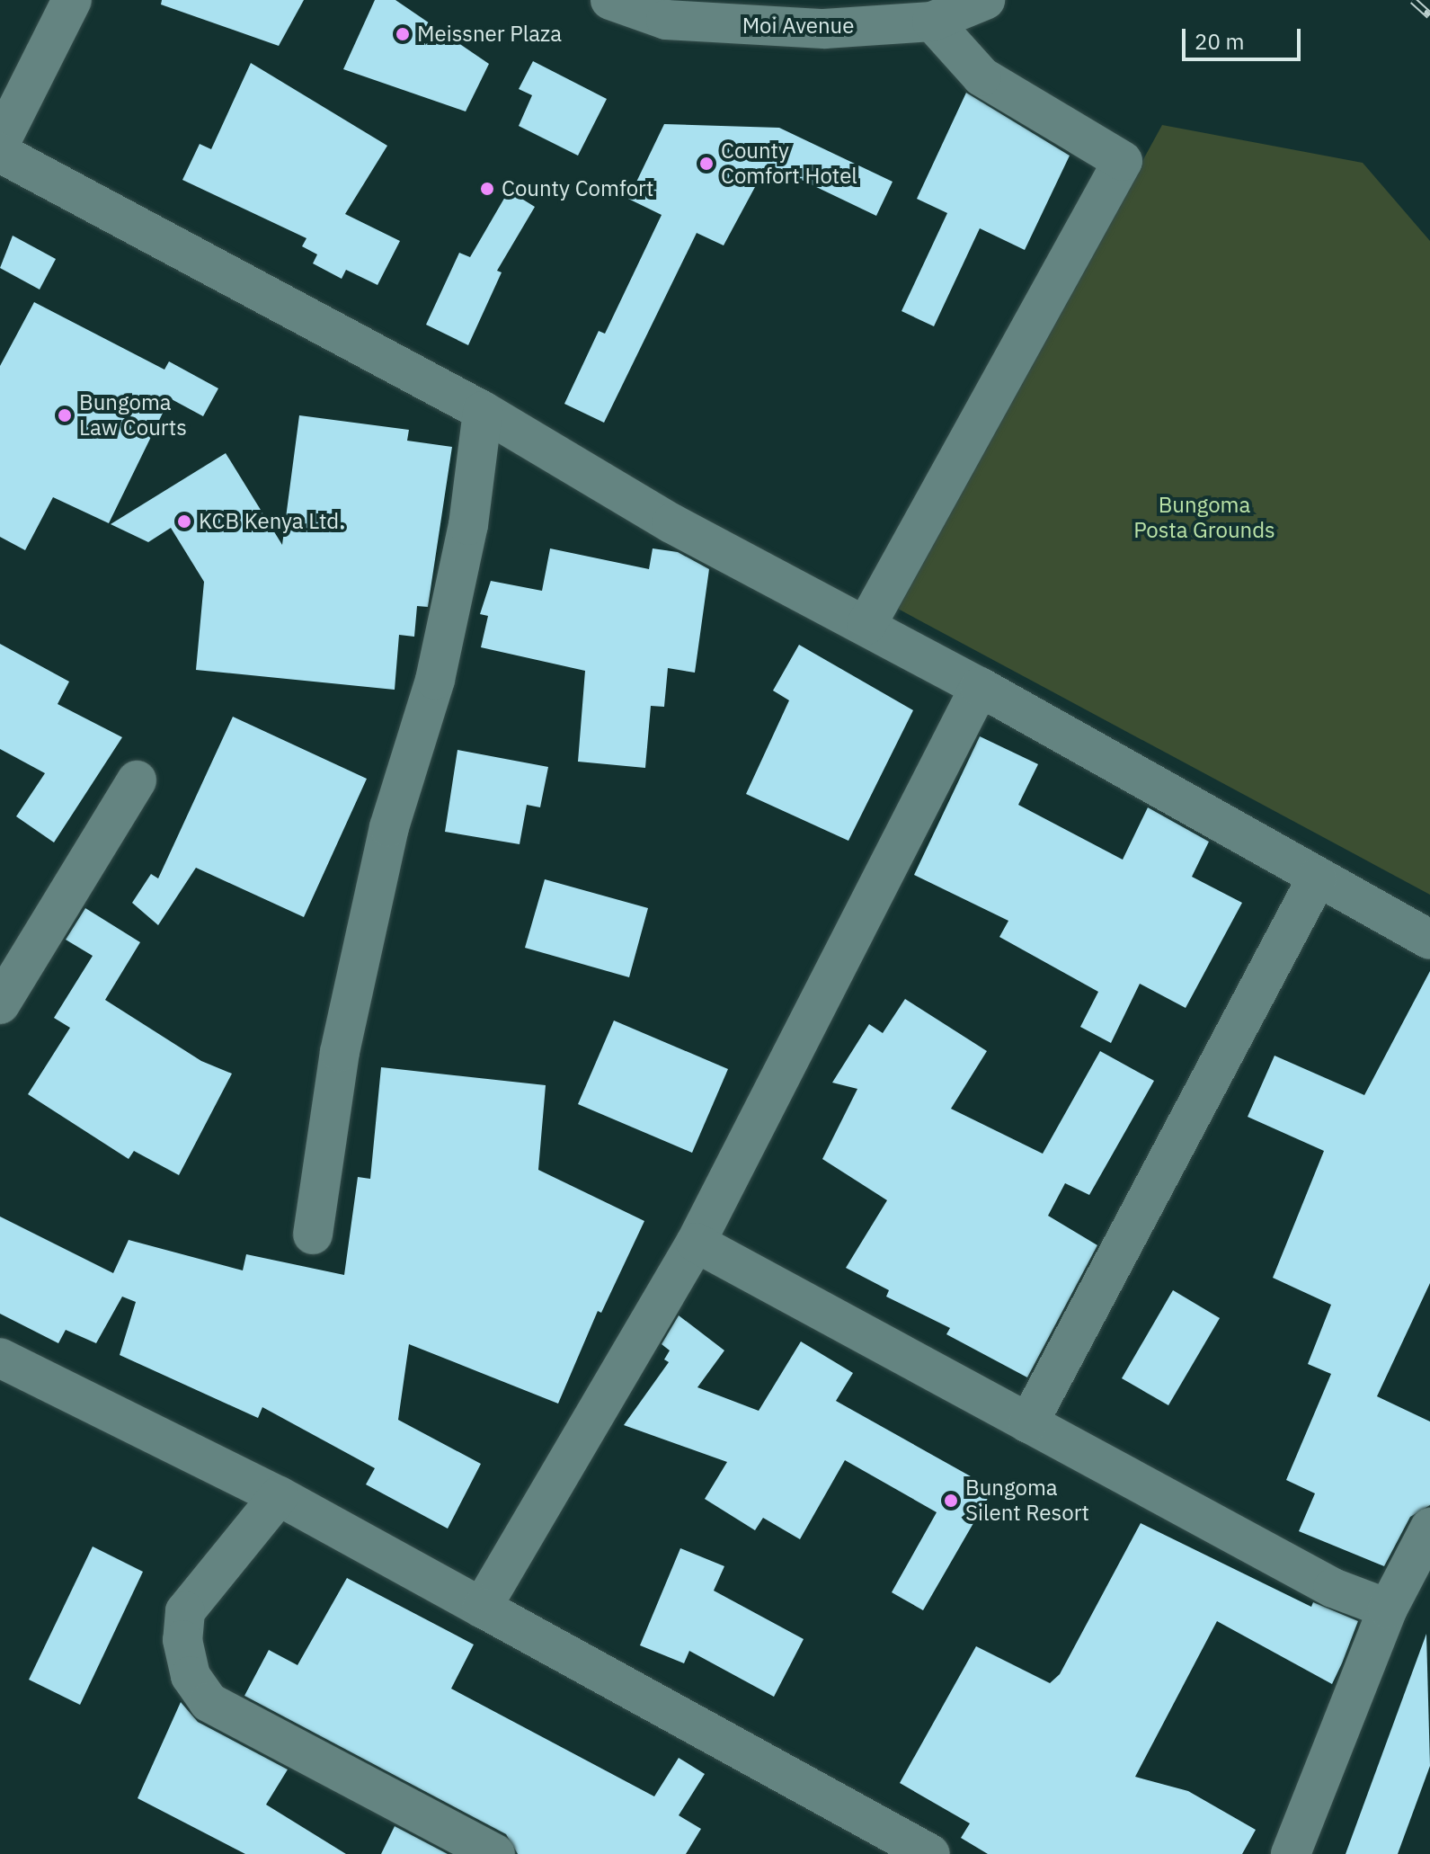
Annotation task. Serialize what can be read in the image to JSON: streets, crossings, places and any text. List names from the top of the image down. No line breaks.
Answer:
{"streets":{"street":["Moi Avenue"]},"parks":["Bungoma Posta Grounds"],"places":["Meissner Plaza","County Comfort Hotel","County Comfort","Bungoma Law Courts","KCB Kenya Ltd.","Bungoma Silent Resort"],"scale_bar":"20 m"}
